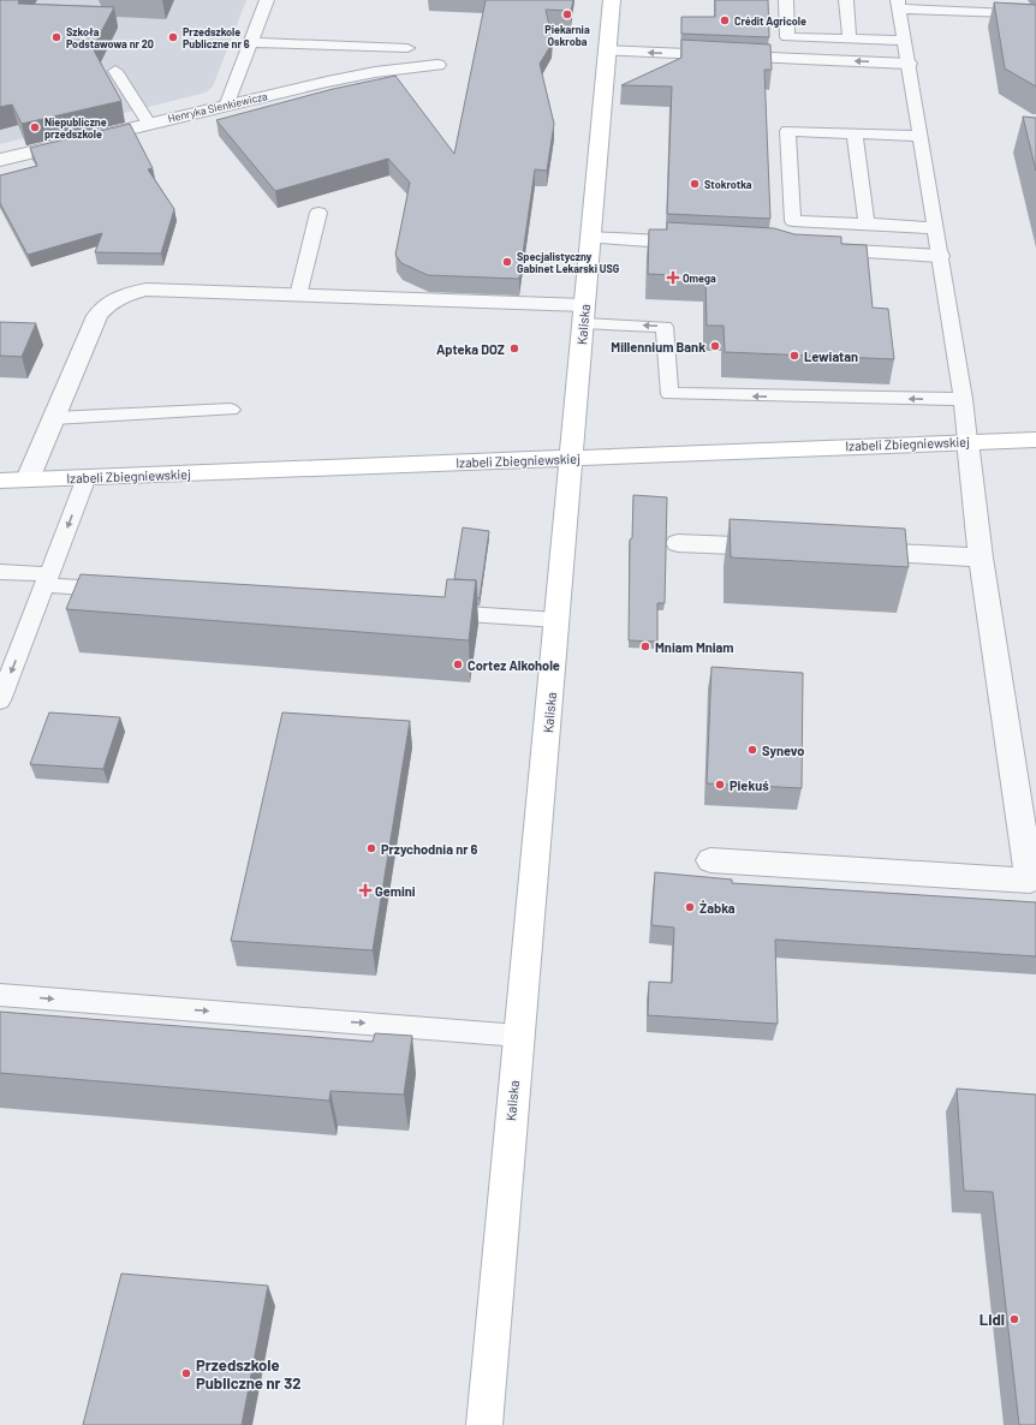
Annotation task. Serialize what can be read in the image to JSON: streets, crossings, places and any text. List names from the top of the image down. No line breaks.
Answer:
{"streets":{"street":["Henryka Sienkiewicza","Kaliska","Izabeli Zbiegniewskiej"]},"crossings":[["Kaliska","Izabeli Zbiegniewskiej"]],"places":{"other":["Piekarnia Oskroba","Crédit Agricole","Szkoła Podstawowa nr 20","Przedszkole Publiczne nr 6","Niepubliczne przedszkole","Stokrotka","Specjalistyczny Gabinet Lekarski USG","Millennium Bank","Apteka DOZ","Lewiatan","Mniam Mniam","Cortez Alkohole","Synevo","Piekuś","Przychodnia nr 6","Żabka","Lidl","Przedszkole Publiczne nr 32"],"health":["Omega","Gemini"]}}
